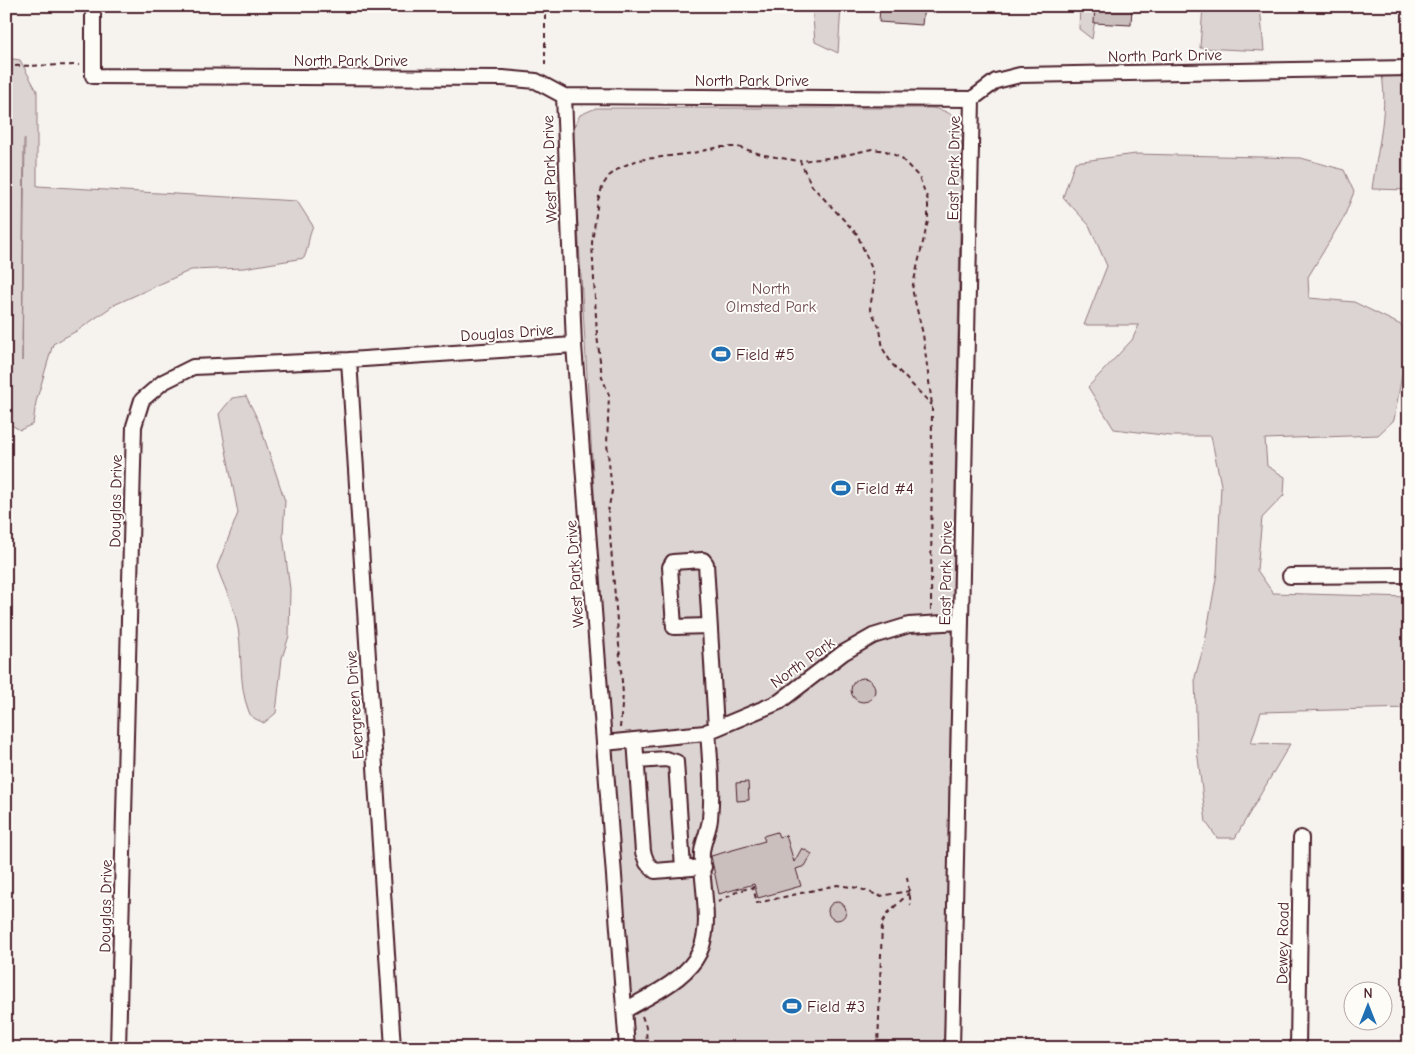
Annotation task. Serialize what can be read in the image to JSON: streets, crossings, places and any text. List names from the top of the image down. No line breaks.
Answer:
{"streets":{"street":["North Park Drive","East Park Drive","West Park Drive","Douglas Drive","North Park","Evergreen Drive","Dewey Road"]},"crossings":[["North Park Drive","East Park Drive"],["North Park Drive","West Park Drive"],["East Park Drive","North Park"],["West Park Drive","Douglas Drive"],["West Park Drive","North Park"],["Douglas Drive","Evergreen Drive"]],"parks":["North Olmsted Park"],"places":{"sports":["Field #5","Field #4","Field #3"]},"north":"top"}
